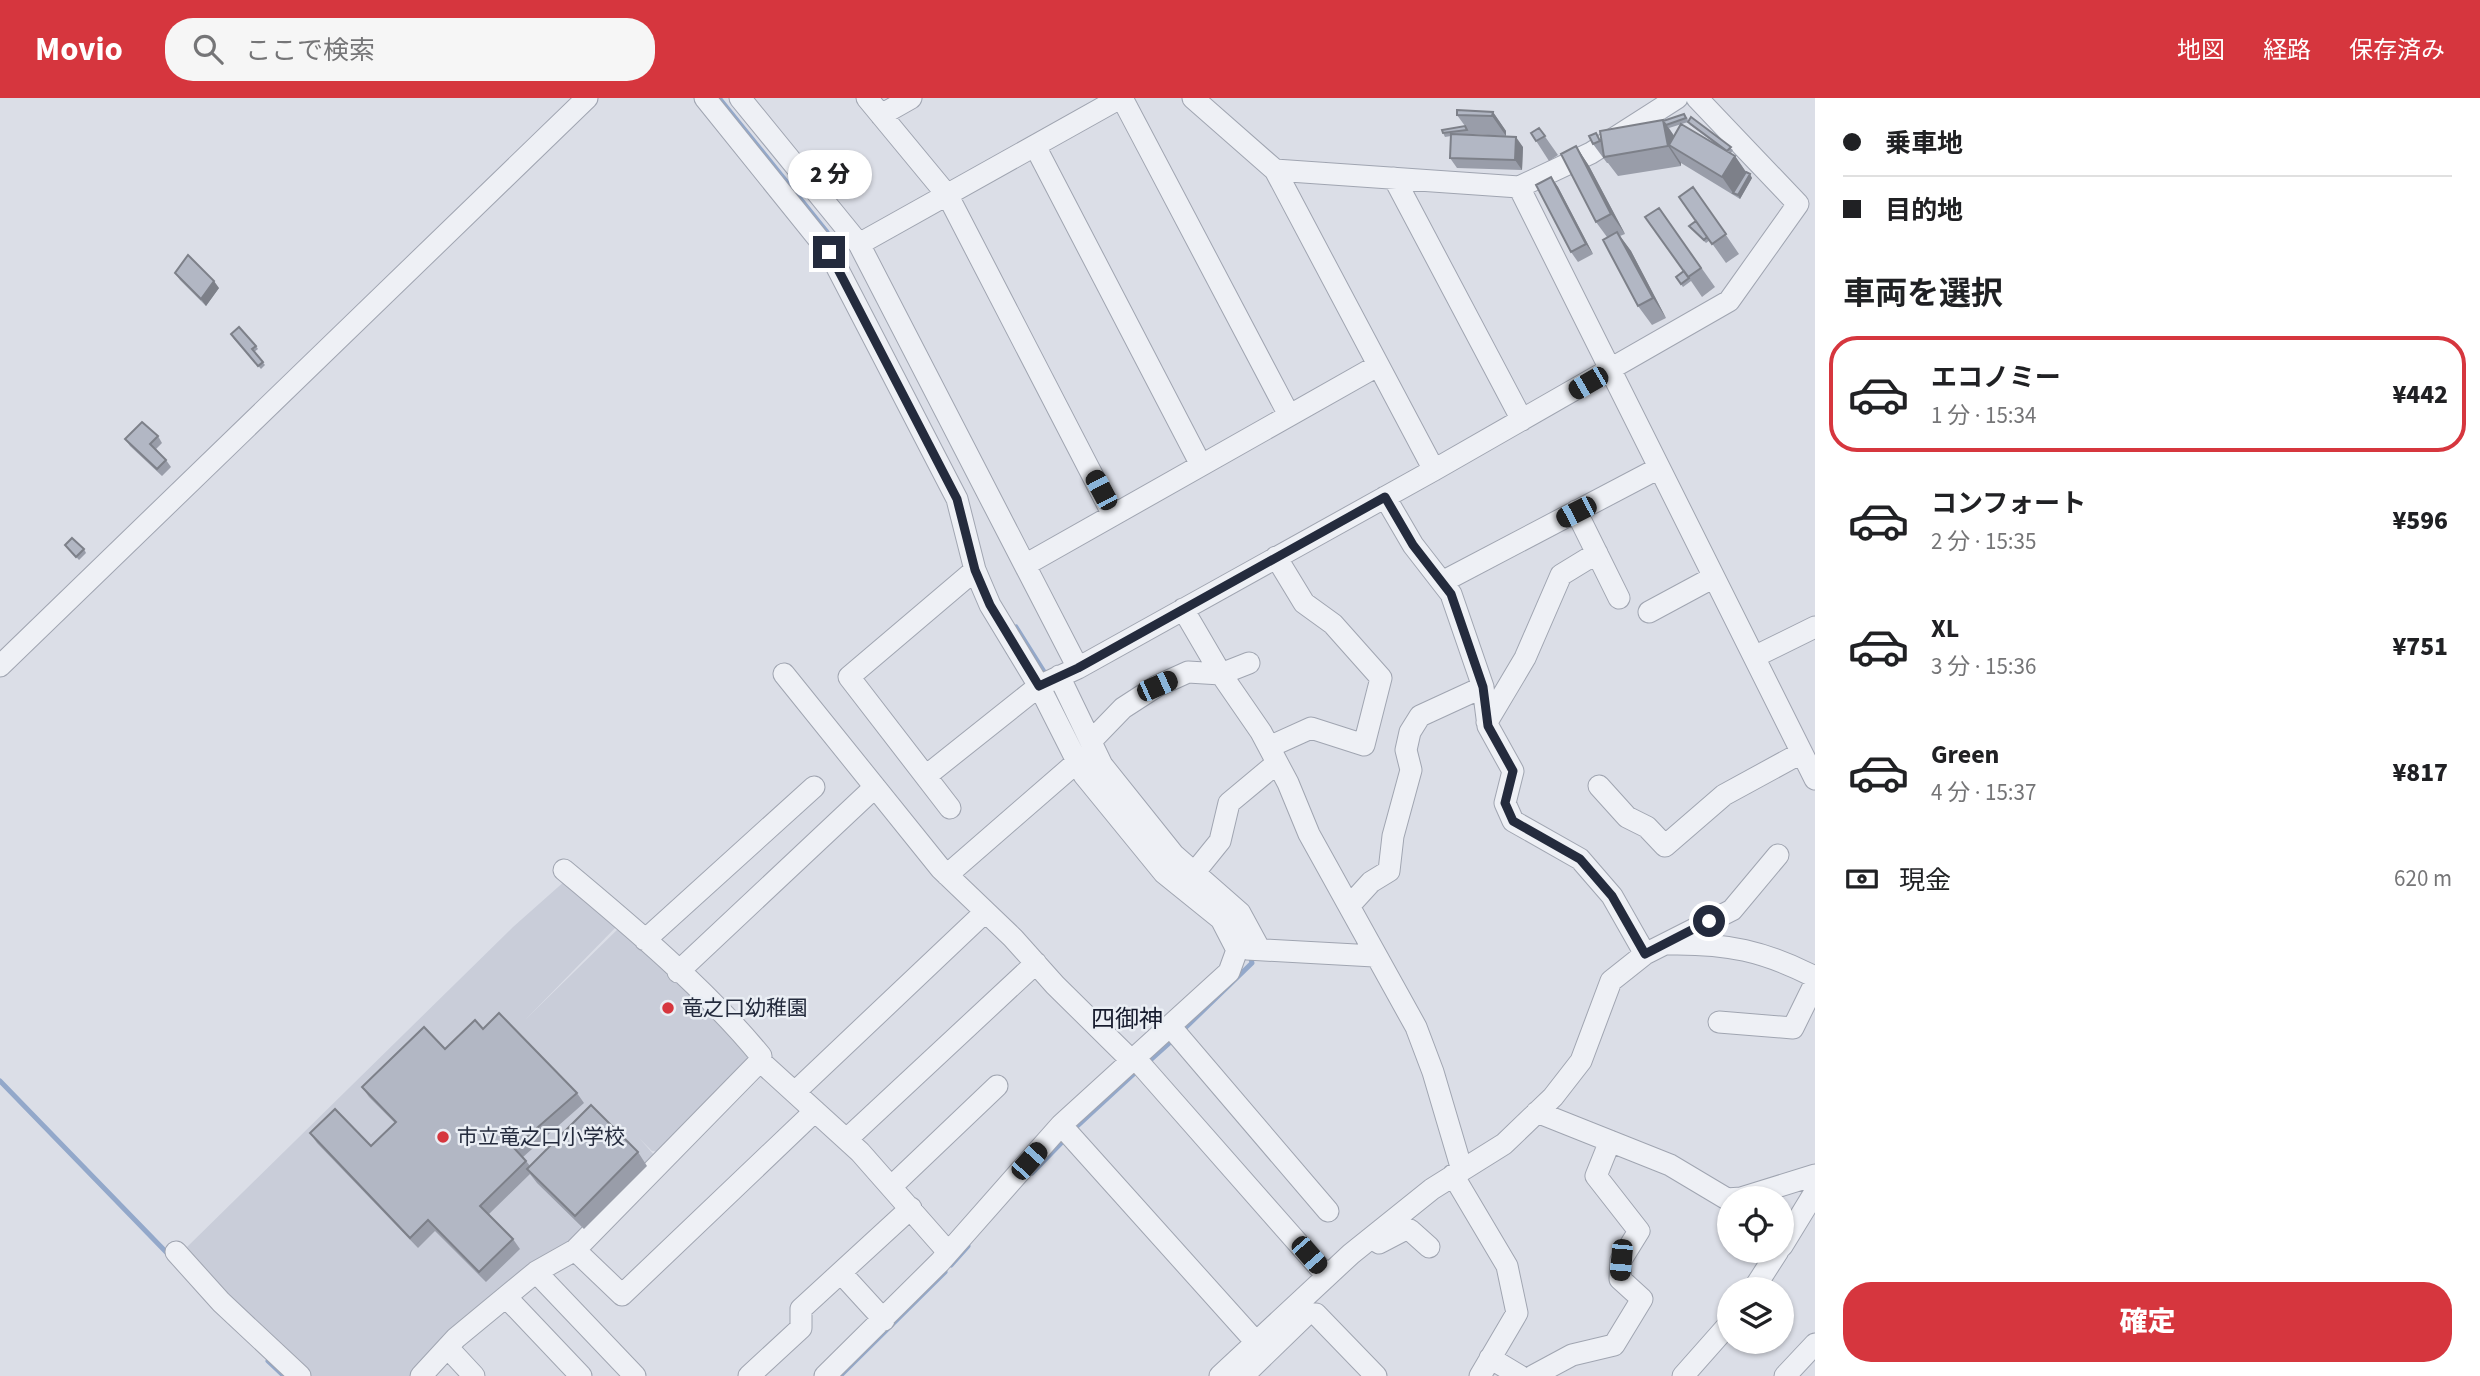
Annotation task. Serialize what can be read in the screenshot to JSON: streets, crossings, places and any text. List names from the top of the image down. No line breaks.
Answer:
{"districts":["四御神"],"places":["竜之口幼稚園","市立竜之口小学校"],"page":{"header":"Movio","search":"ここで検索","nav":["地図","経路","保存済み"],"banner":["乗車地","目的地"],"bubble":"2 分","heading":"車両を選択","list":[{"name":"エコノミー","note":"1 分 · 15:34","value":"¥442"},{"name":"コンフォート","note":"2 分 · 15:35","value":"¥596"},{"name":"XL","note":"3 分 · 15:36","value":"¥751"},{"name":"Green","note":"4 分 · 15:37","value":"¥817"}],"pay":["現金","620 m"],"buttons":"確定"}}
